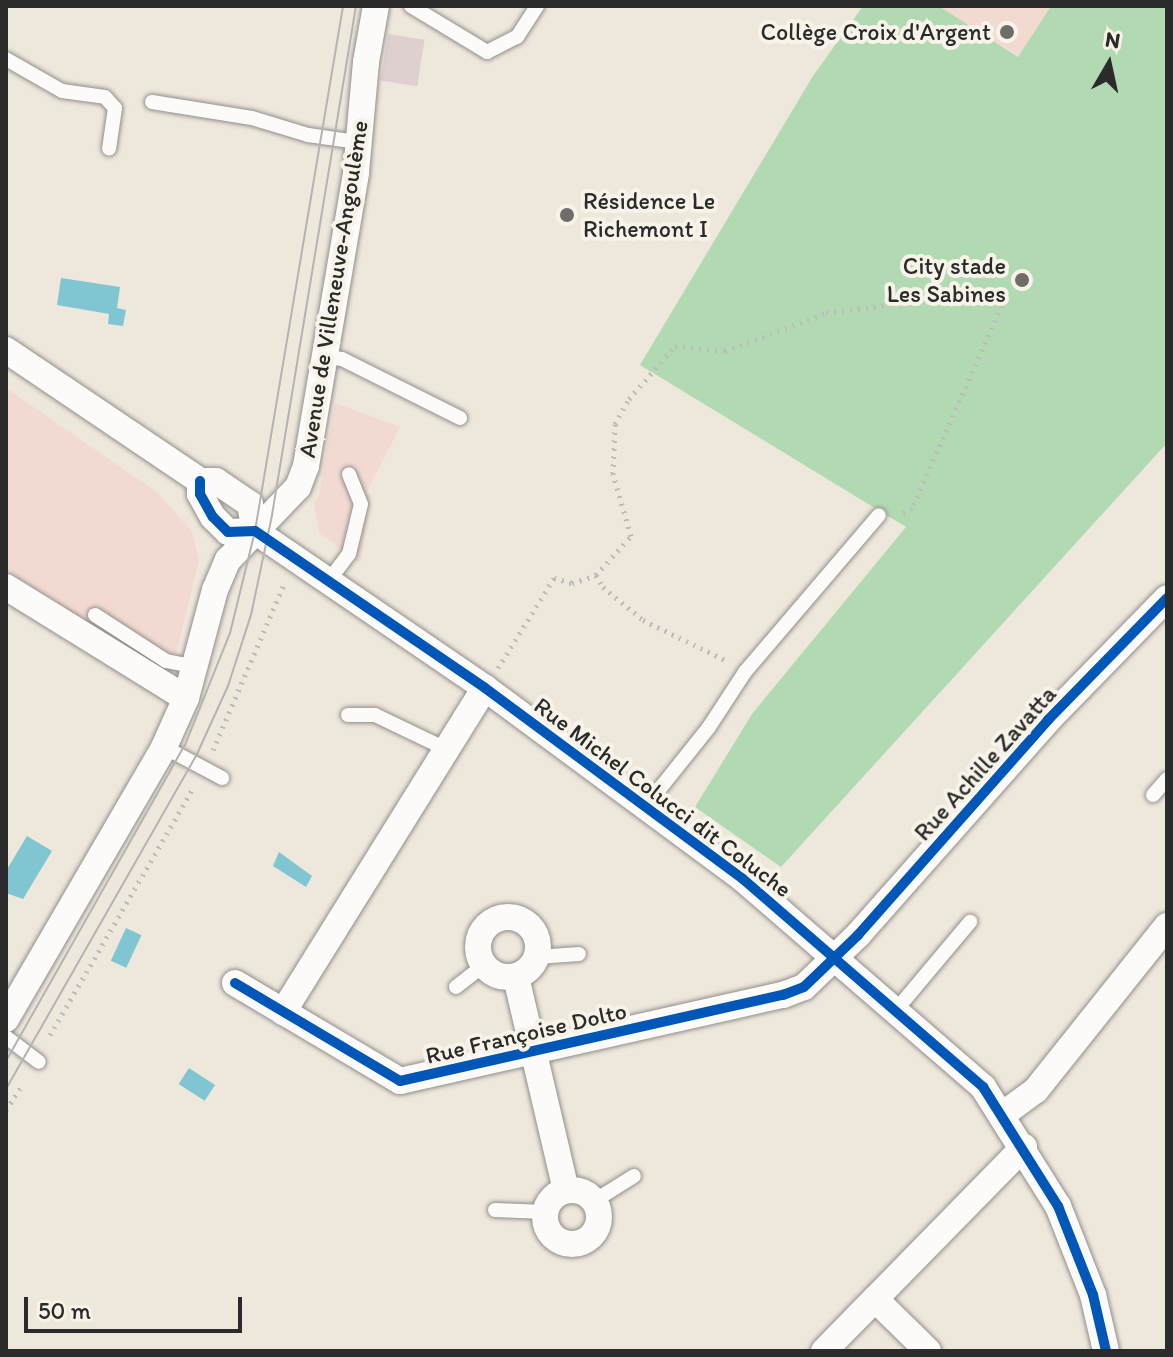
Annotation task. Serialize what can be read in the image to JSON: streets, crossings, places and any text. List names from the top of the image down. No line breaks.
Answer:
{"streets":{"street":["Avenue de Villeneuve-Angoulème","Rue Achille Zavatta","Rue Michel Colucci dit Coluche","Rue Françoise Dolto"]},"crossings":[["Avenue de Villeneuve-Angoulème","Rue Michel Colucci dit Coluche"],["Rue Achille Zavatta","Rue Michel Colucci dit Coluche"],["Rue Achille Zavatta","Rue Françoise Dolto"],["Rue Michel Colucci dit Coluche","Rue Françoise Dolto"]],"places":["Collège Croix d'Argent","Résidence Le Richemont I","City stade Les Sabines"],"scale_bar":"50 m","north":"top"}
